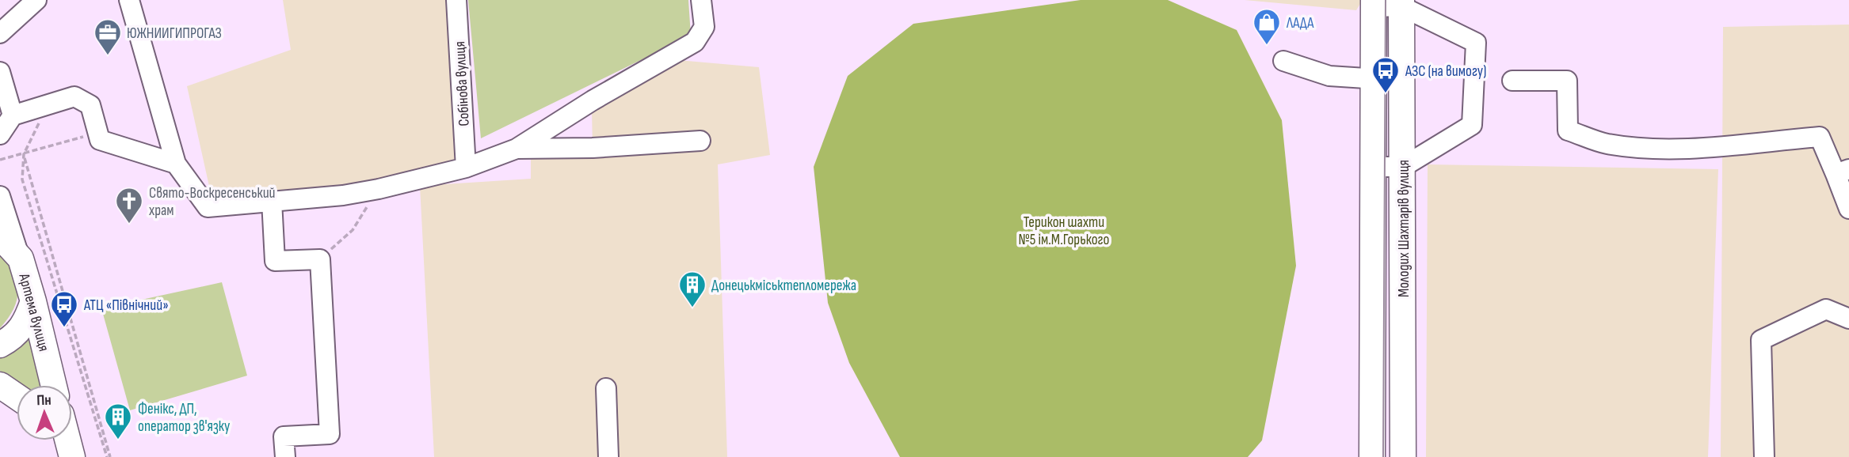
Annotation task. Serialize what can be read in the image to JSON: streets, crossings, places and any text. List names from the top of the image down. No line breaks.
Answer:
{"streets":{"main road":["Молодих Шахтарів вулиця","Артема вулиця"],"street":["Собінова вулиця"]},"parks":["Терикон шахти №5 ім.М.Горького"],"places":{"shop":["ЛАДА"],"office":["ЮЖНИИГИПРОГАЗ"],"bus stop":["АЗС (на вимогу)","АТЦ «Північний»"],"church":["Свято-Воскресенський храм"],"building":["Донецькміськтепломережа","Фенікс, ДП, оператор зв'язку"]},"north":"top"}
